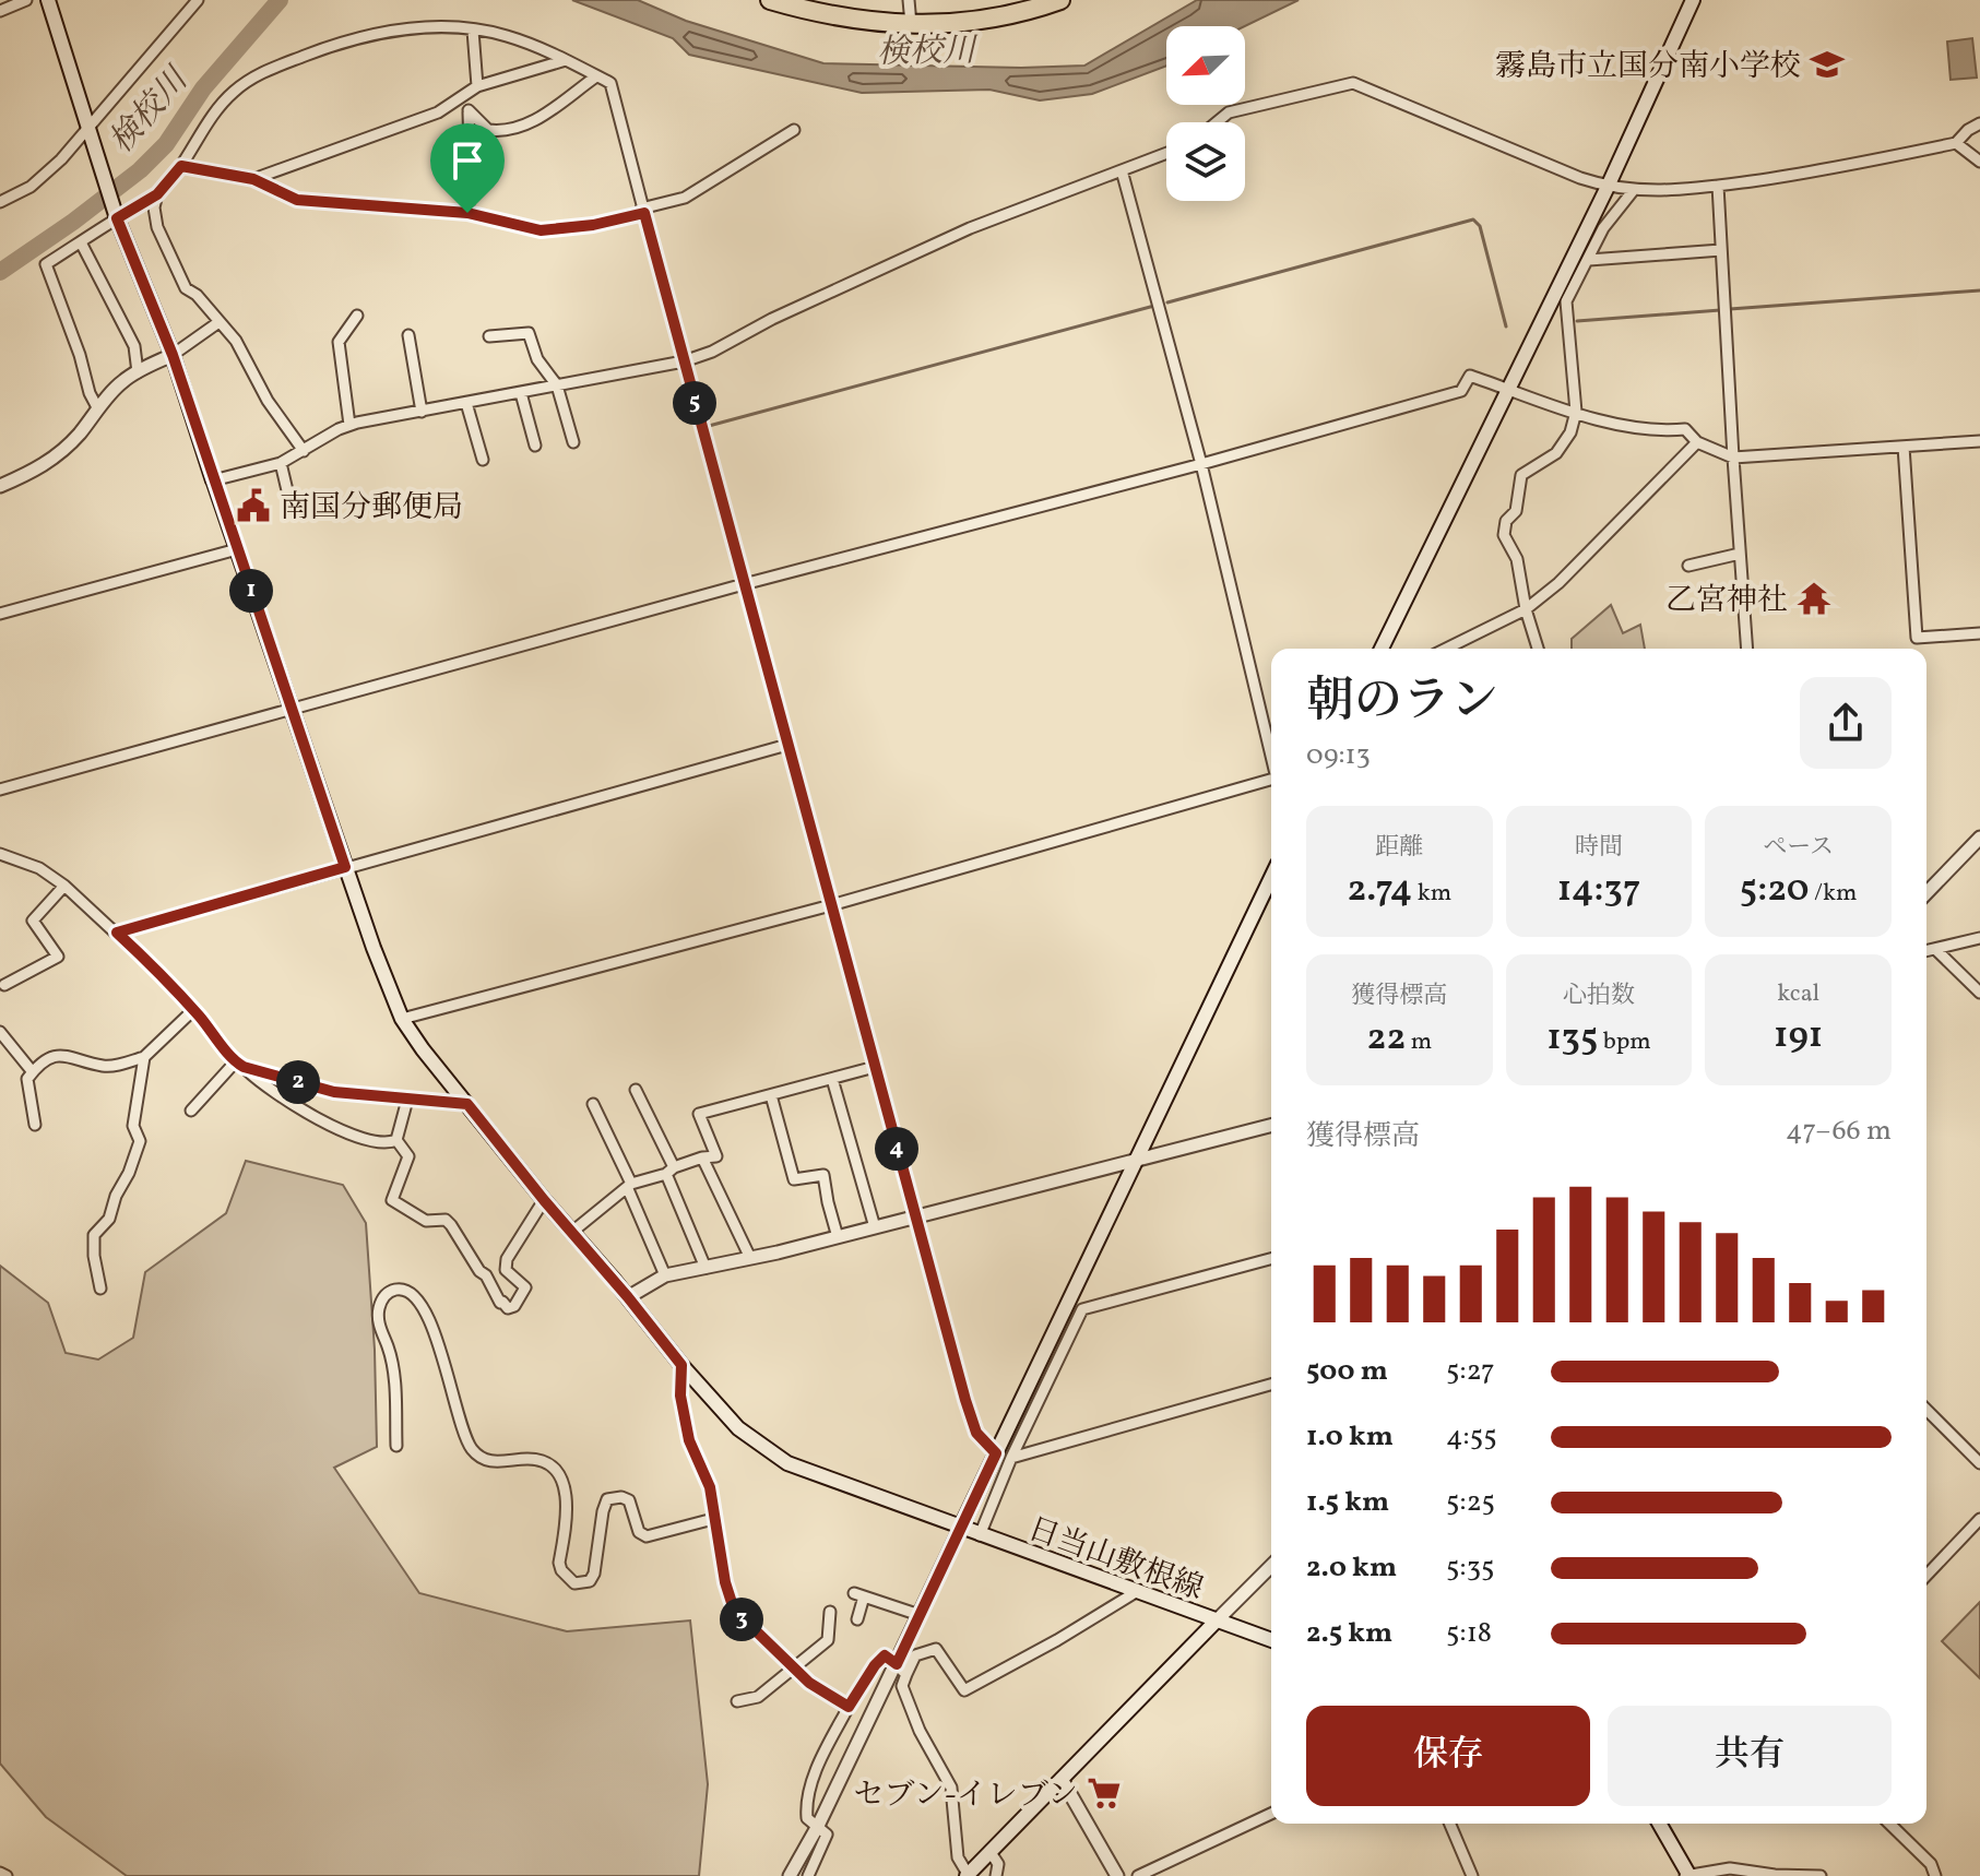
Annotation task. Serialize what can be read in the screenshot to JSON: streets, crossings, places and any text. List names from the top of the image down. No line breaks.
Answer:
{"streets":{"main road":["日当山敷根線"]},"water":["検校川"],"places":{"school or university":["霧島市立国分南小学校"],"public building":["南国分郵便局"],"temple":["乙宮神社"],"supermarket":["セブン-イレブン"]},"north":"bottom left","page":{"pins":["5","1","2","4","3"],"heading":["朝のラン","09:13"],"stats":[["距離","2.74 km"],["時間","14:37"],["ペース","5:20 /km"],["獲得標高","22 m"],["心拍数","135 bpm"],["kcal","191"]],"chart":["獲得標高","47–66 m"],"list":[{"name":"500 m","note":"5:27"},{"name":"1.0 km","note":"4:55"},{"name":"1.5 km","note":"5:25"},{"name":"2.0 km","note":"5:35"},{"name":"2.5 km","note":"5:18"}],"buttons":["保存","共有"]}}
